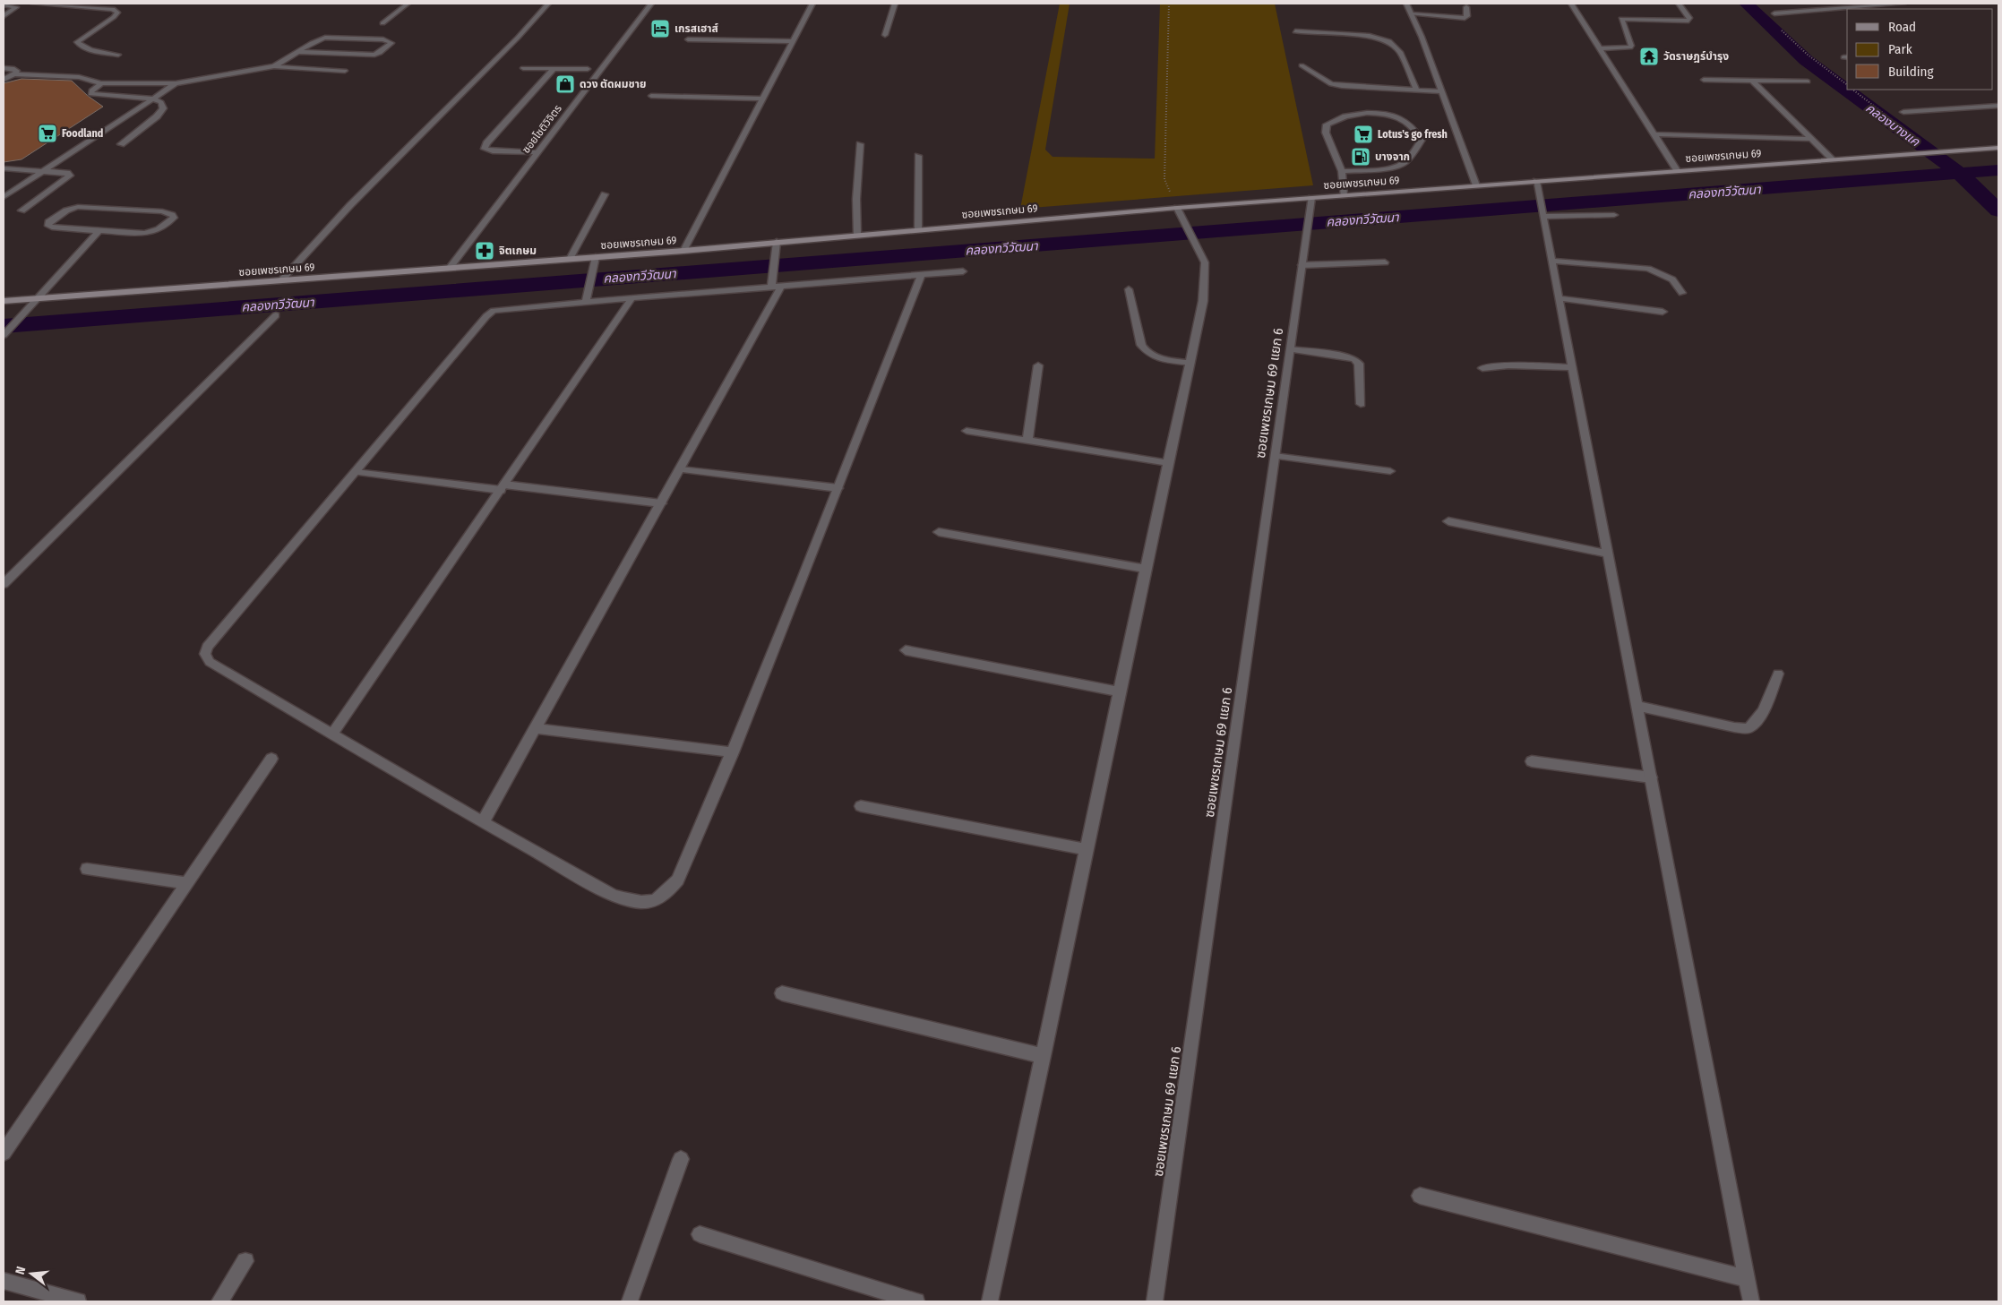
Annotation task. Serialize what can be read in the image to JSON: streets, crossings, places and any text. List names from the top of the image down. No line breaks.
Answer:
{"streets":{"main road":["ซอยเพชรเกษม 69"],"street":["ซอยโชติวิจิตร","ซอยเพชรเกษม 69 แยก 6"]},"crossings":[["ซอยโชติวิจิตร","ซอยเพชรเกษม 69"],["ซอยเพชรเกษม 69","ซอยเพชรเกษม 69 แยก 6"]],"water":["คลองบางแค","คลองทวีวัฒนา"],"places":{"hotel":["เกรสเฮาส์"],"temple":["วัดราษฎร์บำรุง"],"shop":["ดวง ตัดผมชาย"],"supermarket":["Foodland","Lotus's go fresh"],"fuel station":["บางจาก"],"pharmacy":["จิตเกษม"]},"legend":["Road","Park","Building"],"north":"left"}
